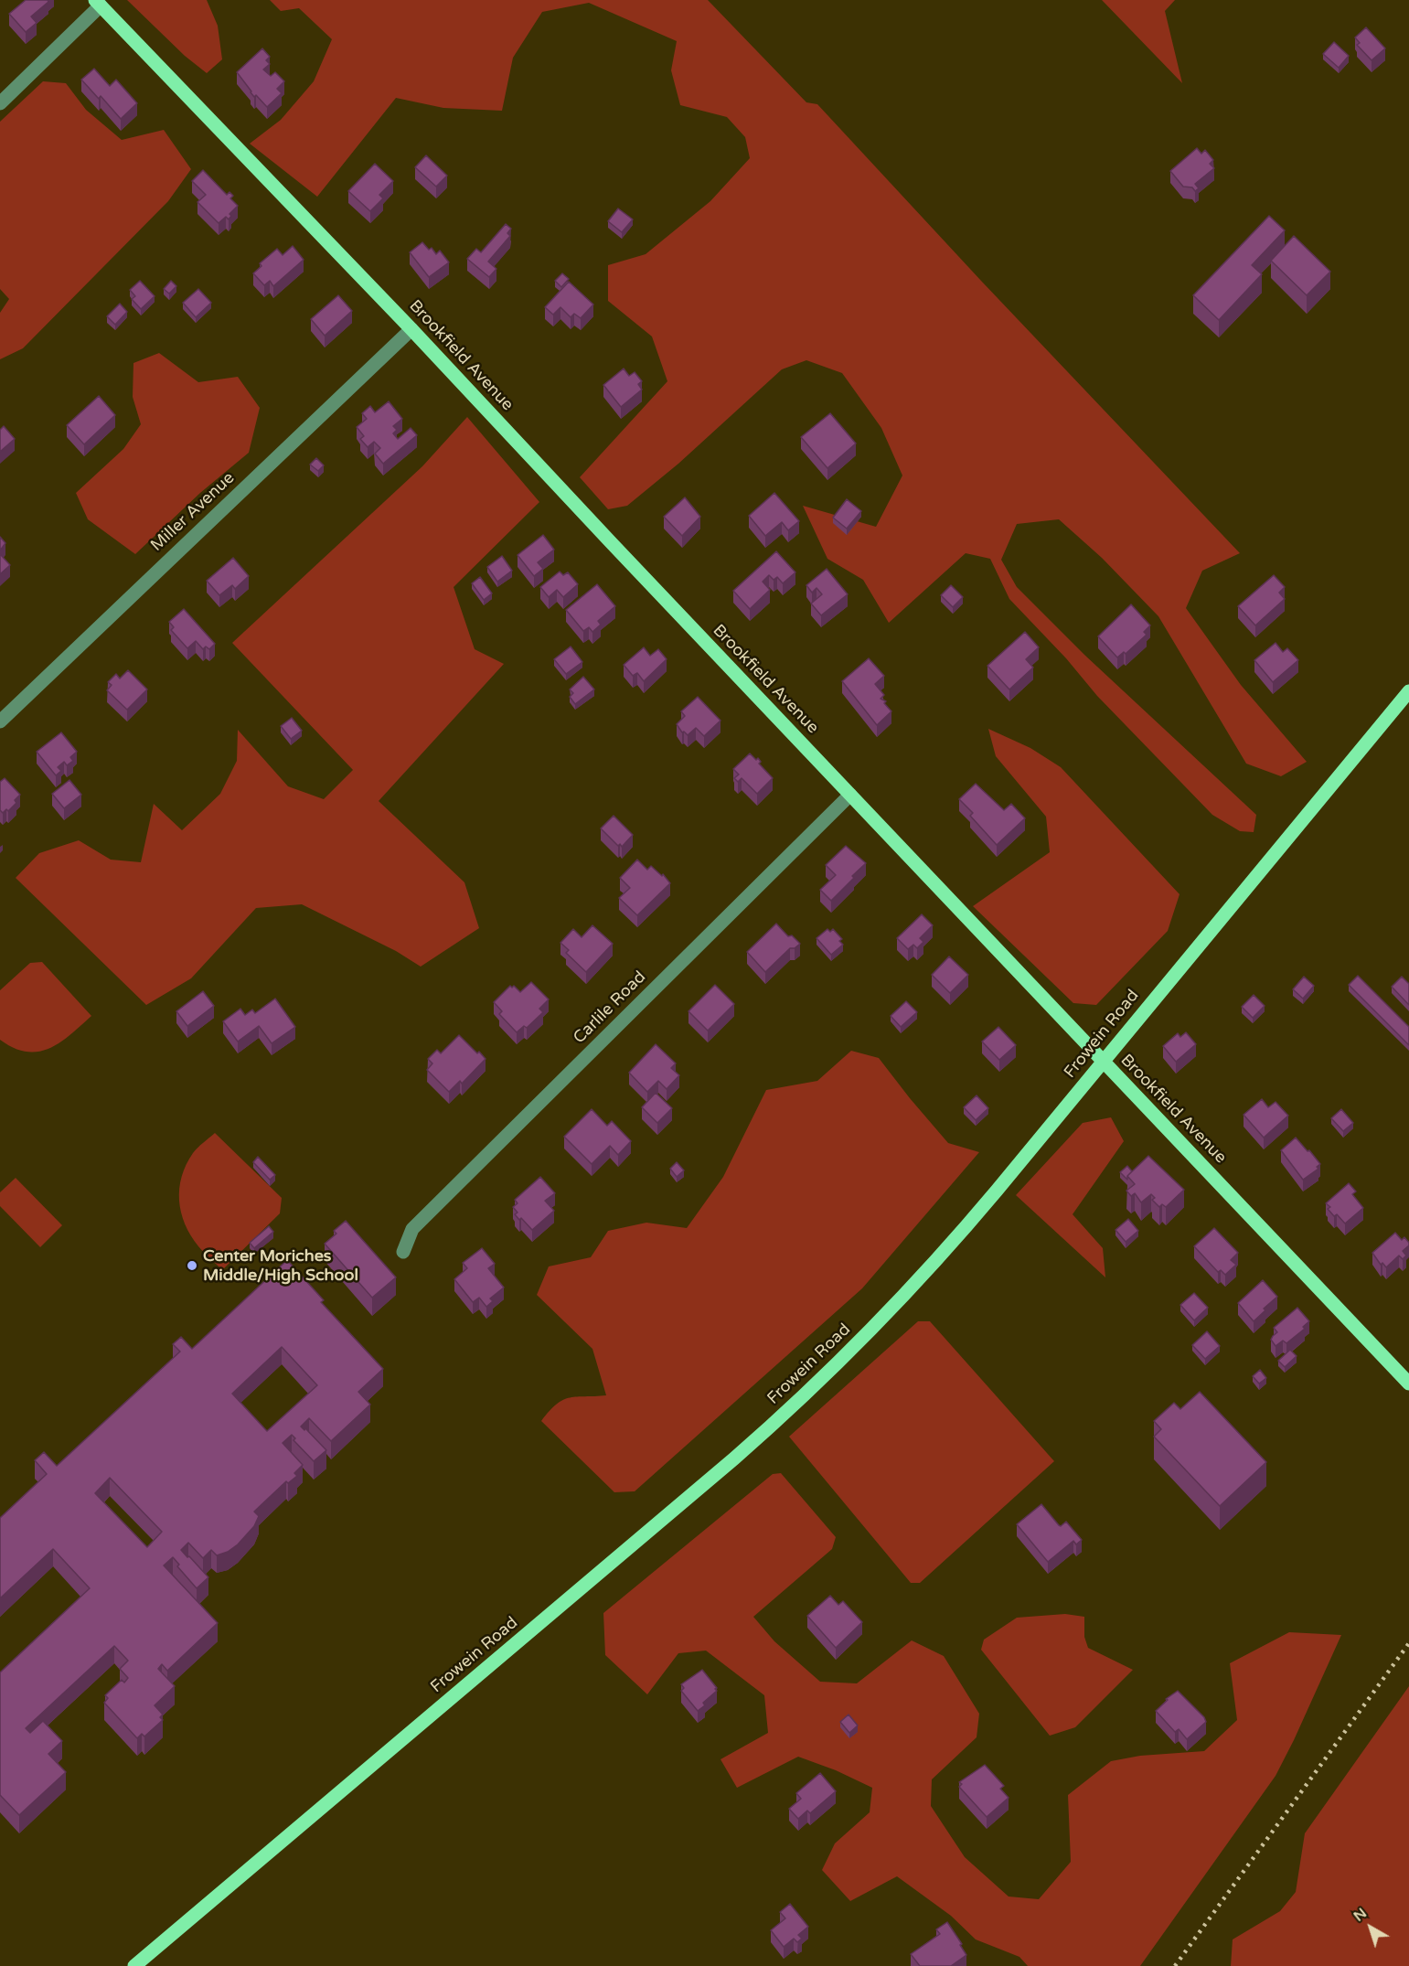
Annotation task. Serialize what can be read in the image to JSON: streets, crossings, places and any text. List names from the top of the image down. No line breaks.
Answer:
{"streets":{"main road":["Brookfield Avenue","Frowein Road"],"street":["Miller Avenue","Carlile Road"]},"crossings":[["Brookfield Avenue","Miller Avenue"],["Brookfield Avenue","Carlile Road"],["Brookfield Avenue","Frowein Road"]],"places":["Center Moriches Middle/High School"],"north":"top left"}
